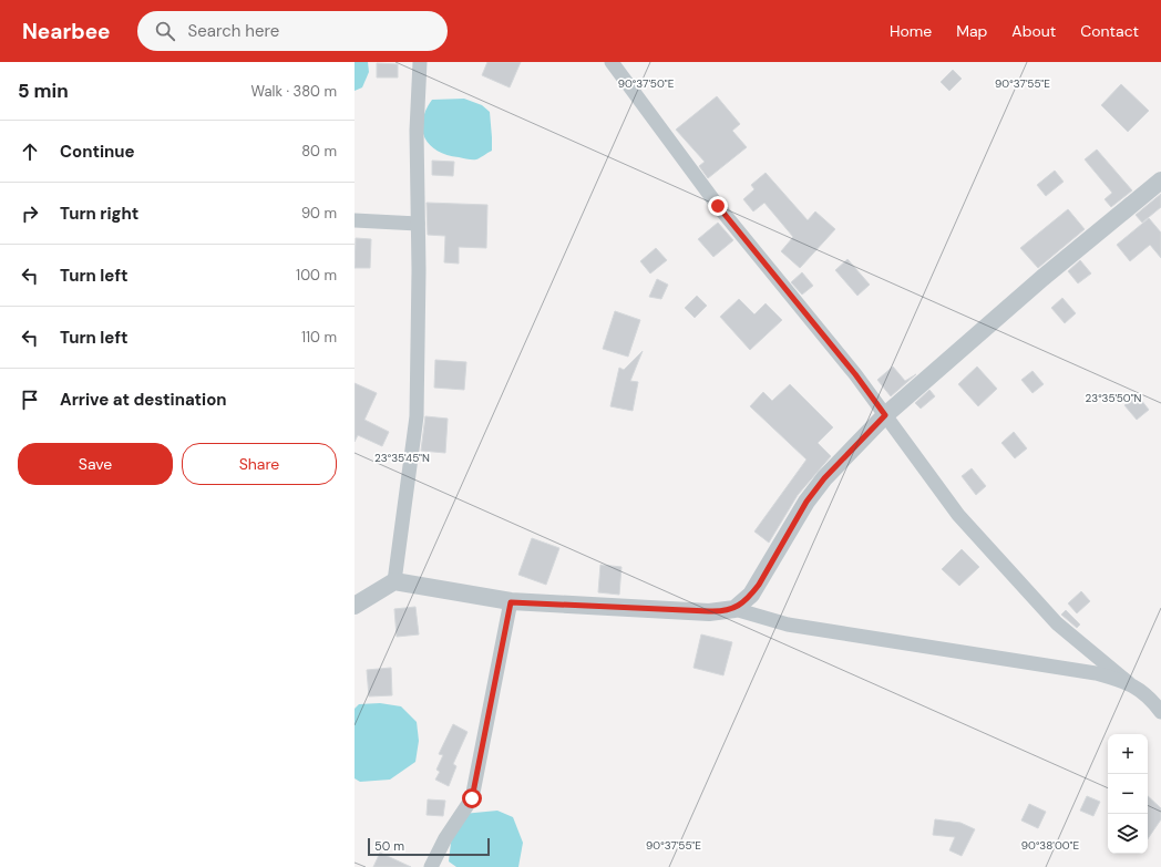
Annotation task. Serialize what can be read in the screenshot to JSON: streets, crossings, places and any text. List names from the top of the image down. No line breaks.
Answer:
{"scale_bar":"50 m","page":{"header":"Nearbee","search":"Search here","nav":["Home","Map","About","Contact"],"heading":["5 min","Walk · 380 m"],"list":[["Continue","80 m"],["Turn right","90 m"],["Turn left","100 m"],["Turn left","110 m"],"Arrive at destination"],"buttons":["Save","Share"],"map_buttons":["+","−"],"scale":"50 m"},"coordinates":["90°37'50\"E","90°37'55\"E","23°35'50\"N","23°35'45\"N","90°38'00\"E"]}
